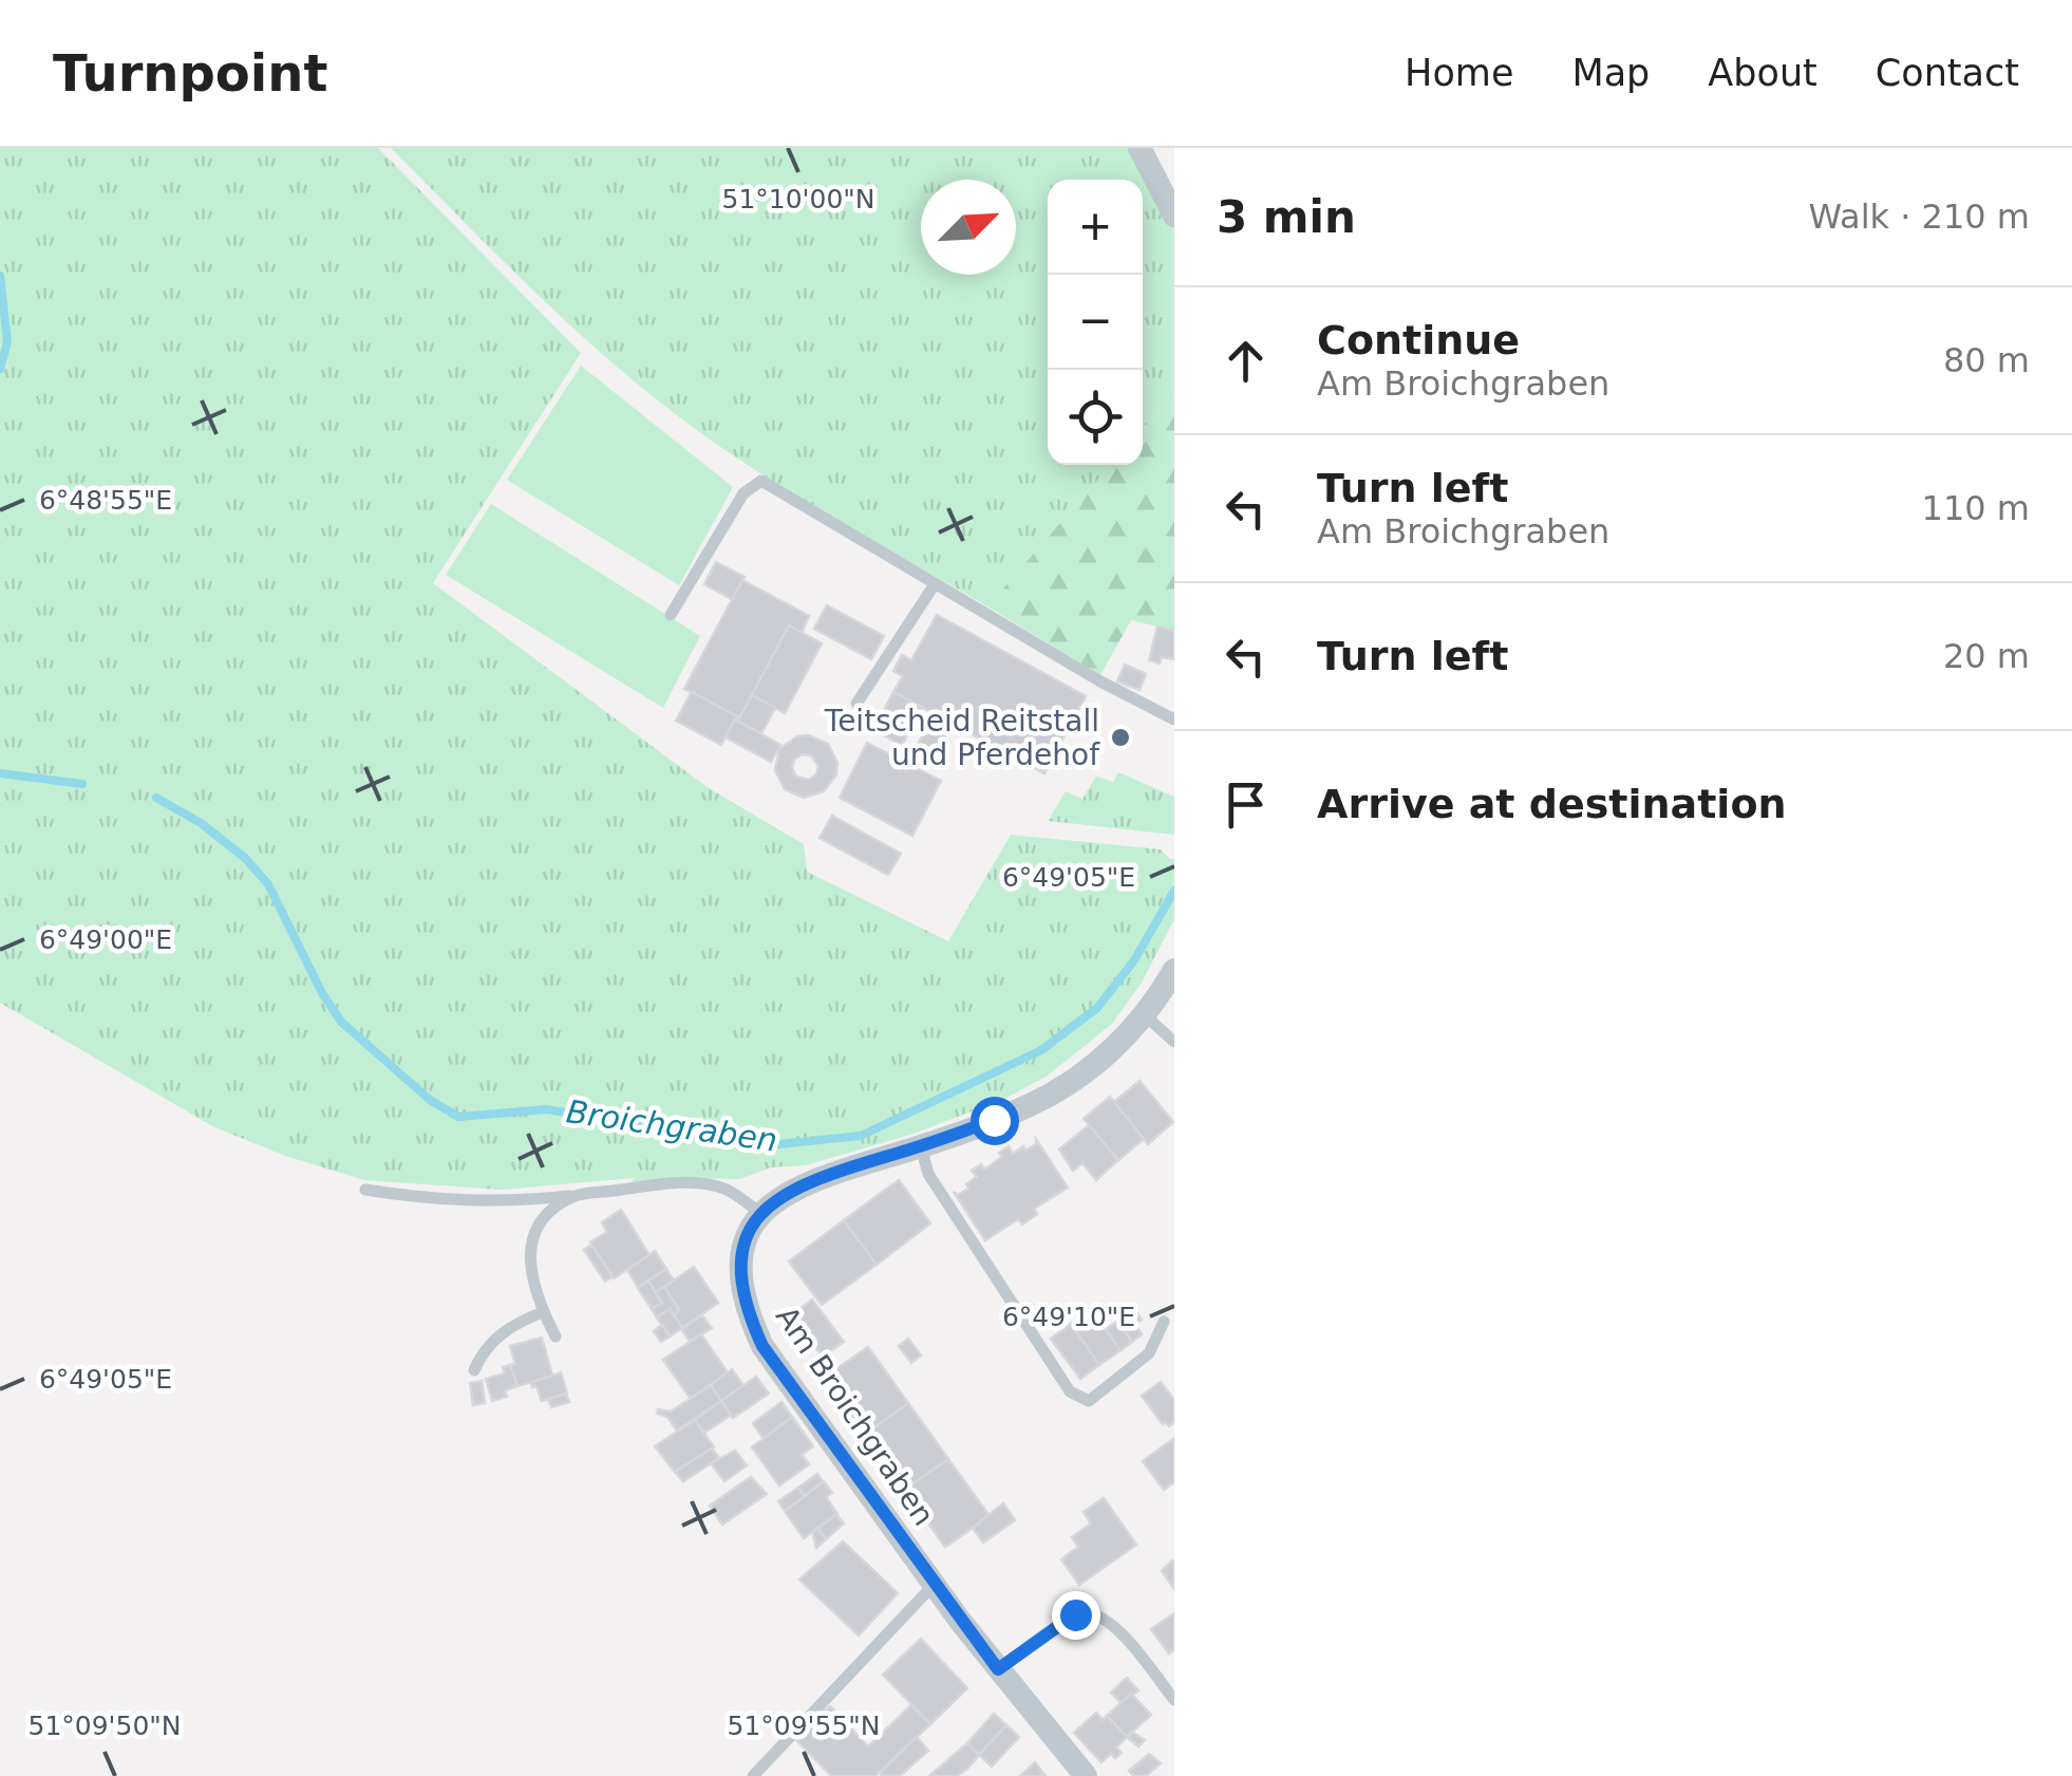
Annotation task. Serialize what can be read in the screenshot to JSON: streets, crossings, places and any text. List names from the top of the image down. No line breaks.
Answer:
{"streets":{"street":["Am Broichgraben"]},"water":["Broichgraben"],"places":["Teitscheid Reitstall und Pferdehof"],"north":"top right","page":{"header":"Turnpoint","nav":["Home","Map","About","Contact"],"heading":["3 min","Walk · 210 m"],"map_buttons":["+","−"],"list":[["Continue","Am Broichgraben","80 m"],["Turn left","Am Broichgraben","110 m"],["Turn left","20 m"],"Arrive at destination"]},"coordinates":["51°10'00\"N","6°48'55\"E","6°49'05\"E","6°49'00\"E","6°49'10\"E","51°09'50\"N","51°09'55\"N"]}
